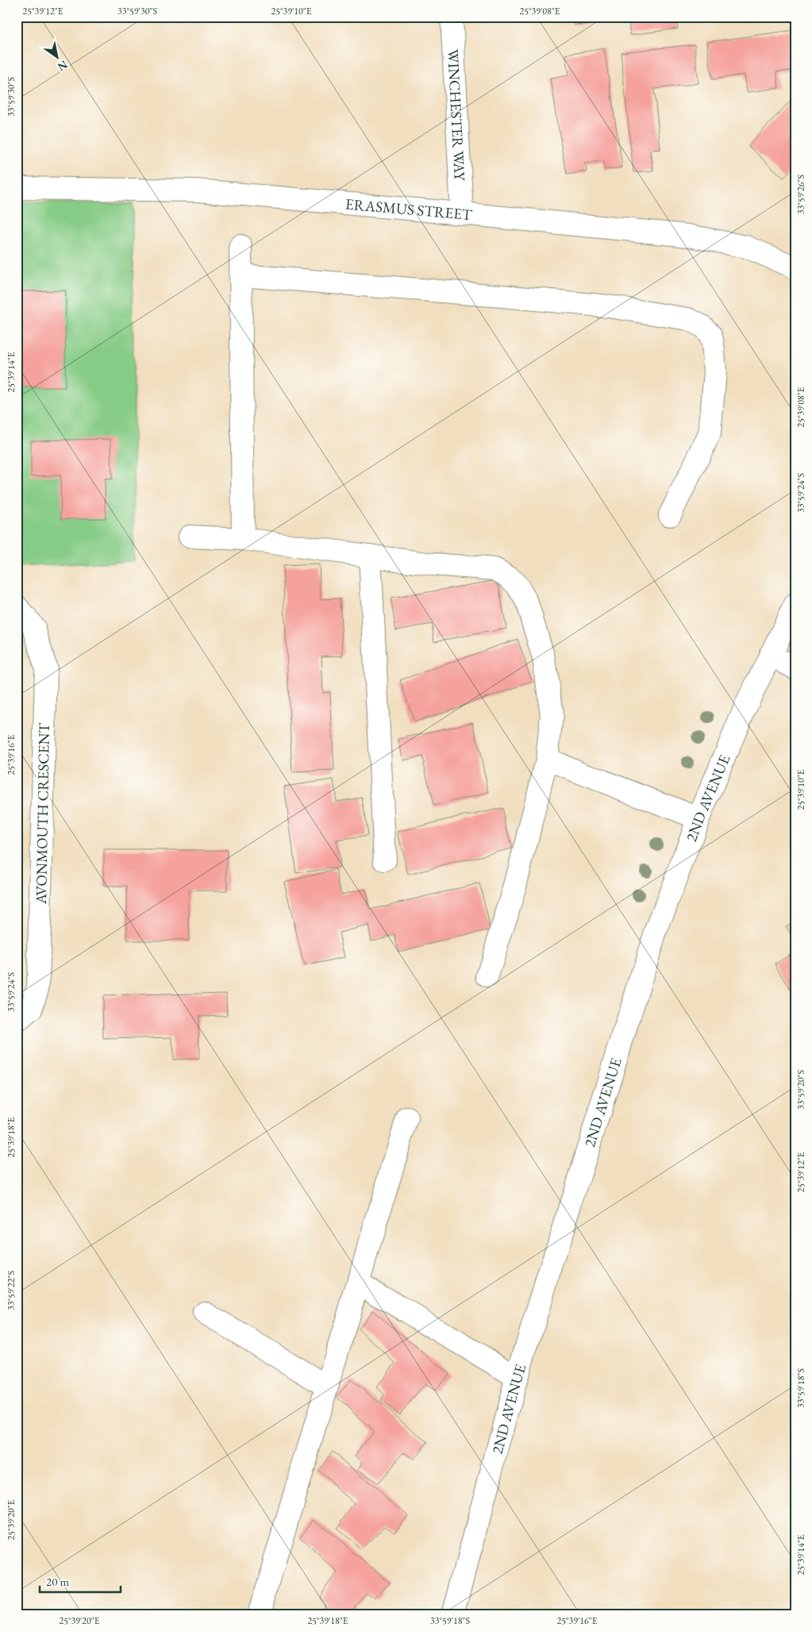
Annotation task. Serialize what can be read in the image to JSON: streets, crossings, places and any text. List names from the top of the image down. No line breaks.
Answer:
{"streets":{"street":["WINCHESTER WAY","ERASMUS STREET","2ND AVENUE","AVONMOUTH CRESCENT"]},"crossings":[["WINCHESTER WAY","ERASMUS STREET"]],"scale_bar":"20 m","north":"bottom right","coordinates":["25°39'12\"E","33°59'30\"S","25°39'10\"E","25°39'08\"E","33°59'26\"S","25°39'14\"E","33°59'24\"S","25°39'16\"E","33°59'20\"S","25°39'18\"E","33°59'22\"S","33°59'18\"S","25°39'20\"E"]}
